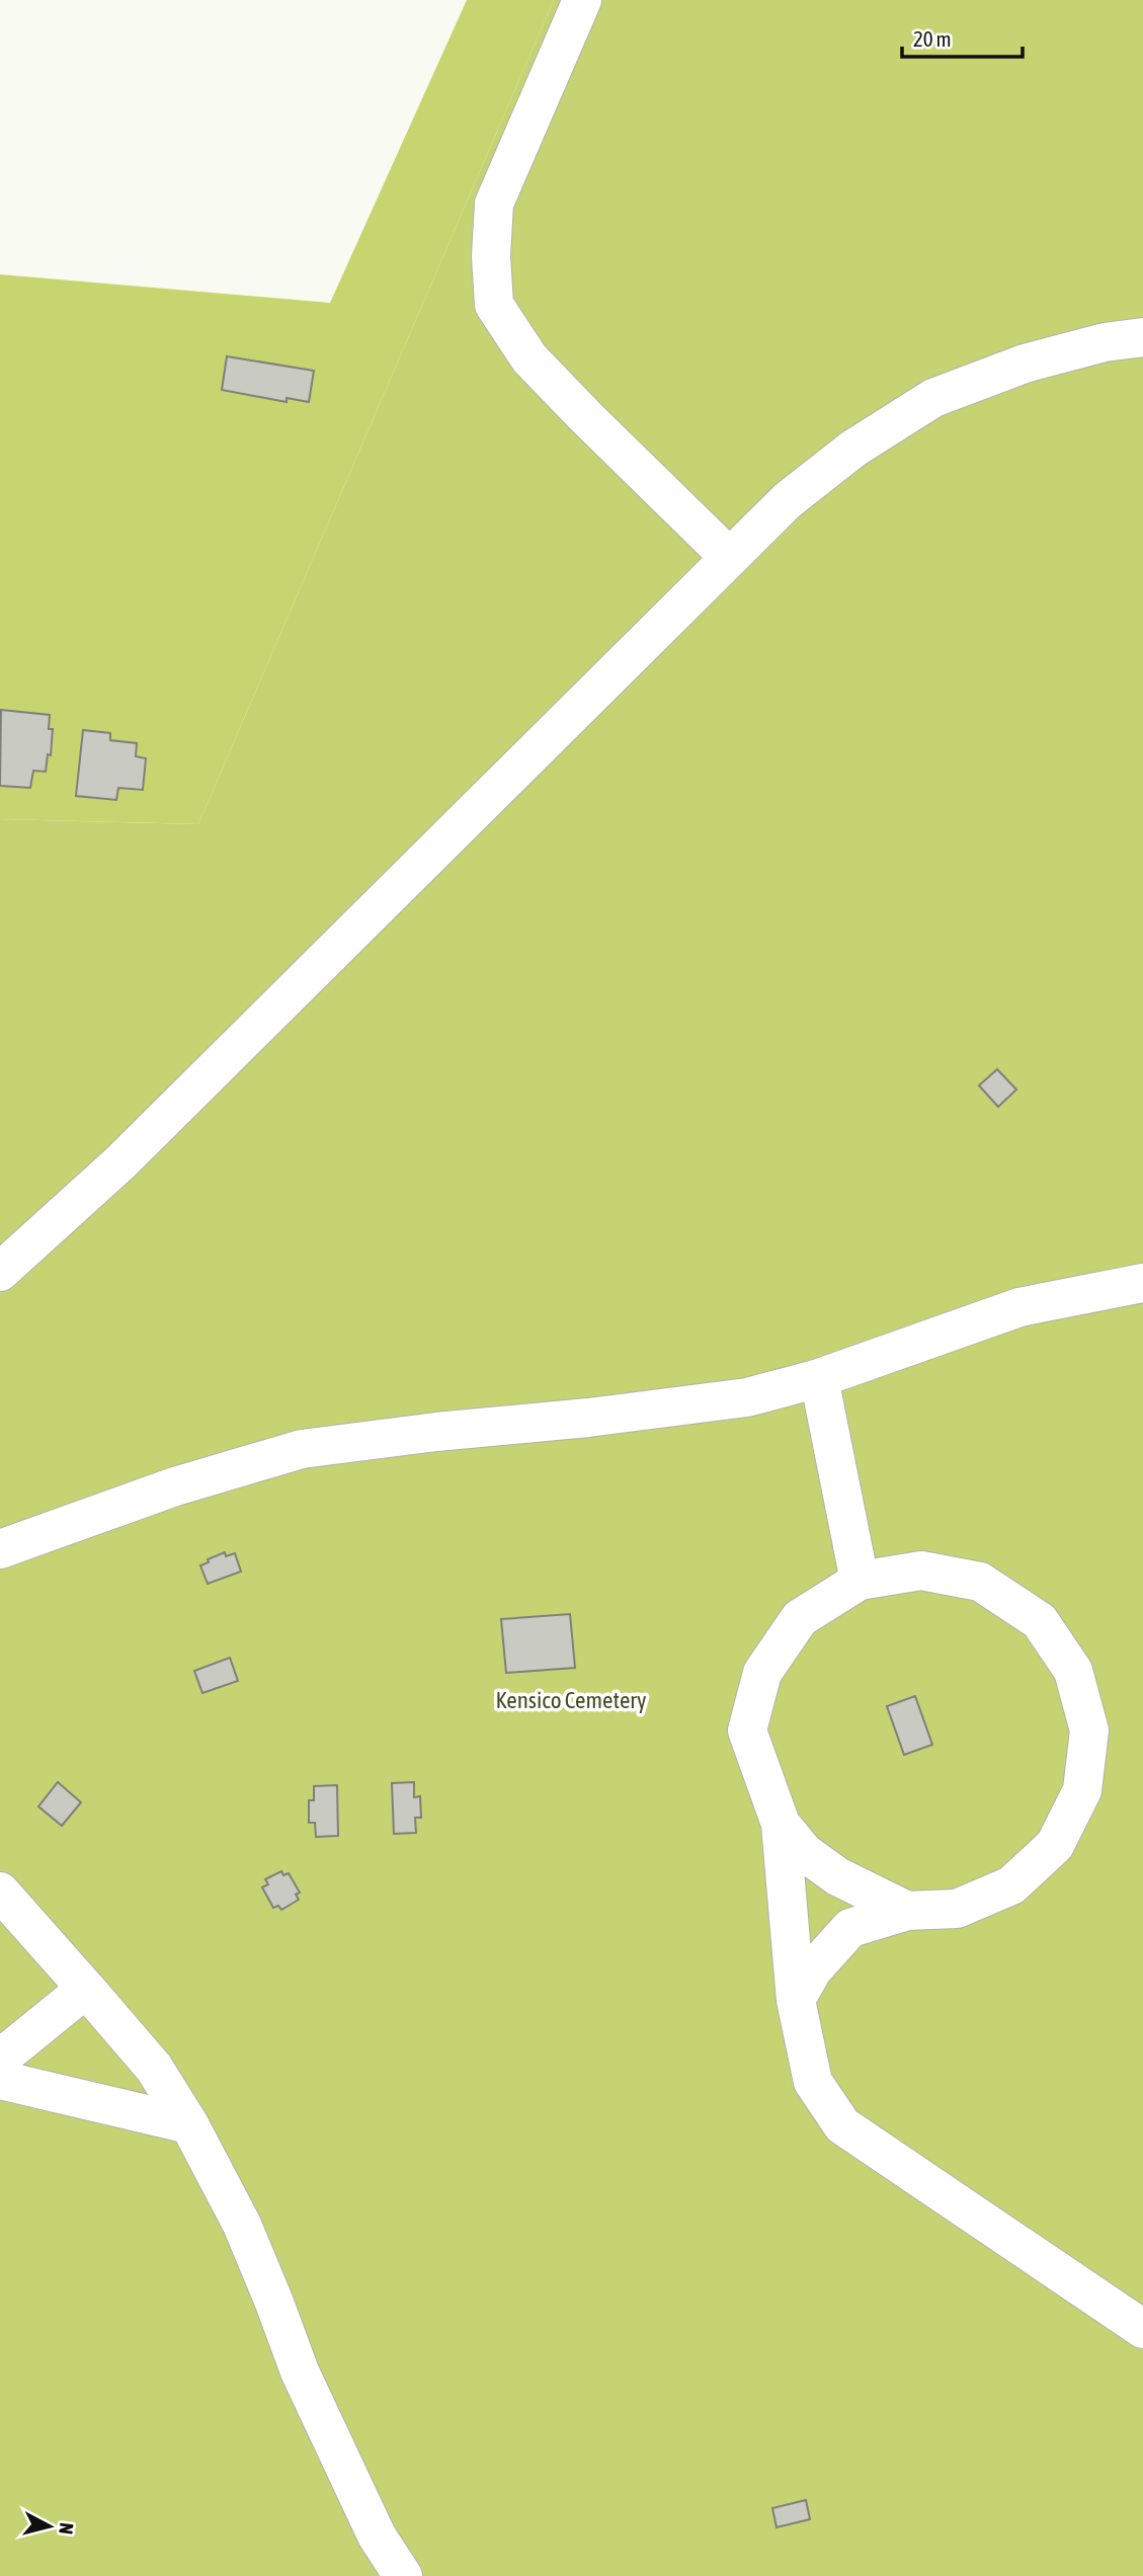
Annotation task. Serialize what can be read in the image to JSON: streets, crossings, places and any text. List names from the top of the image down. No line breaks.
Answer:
{"parks":["Kensico Cemetery"],"scale_bar":"20 m","north":"right"}
